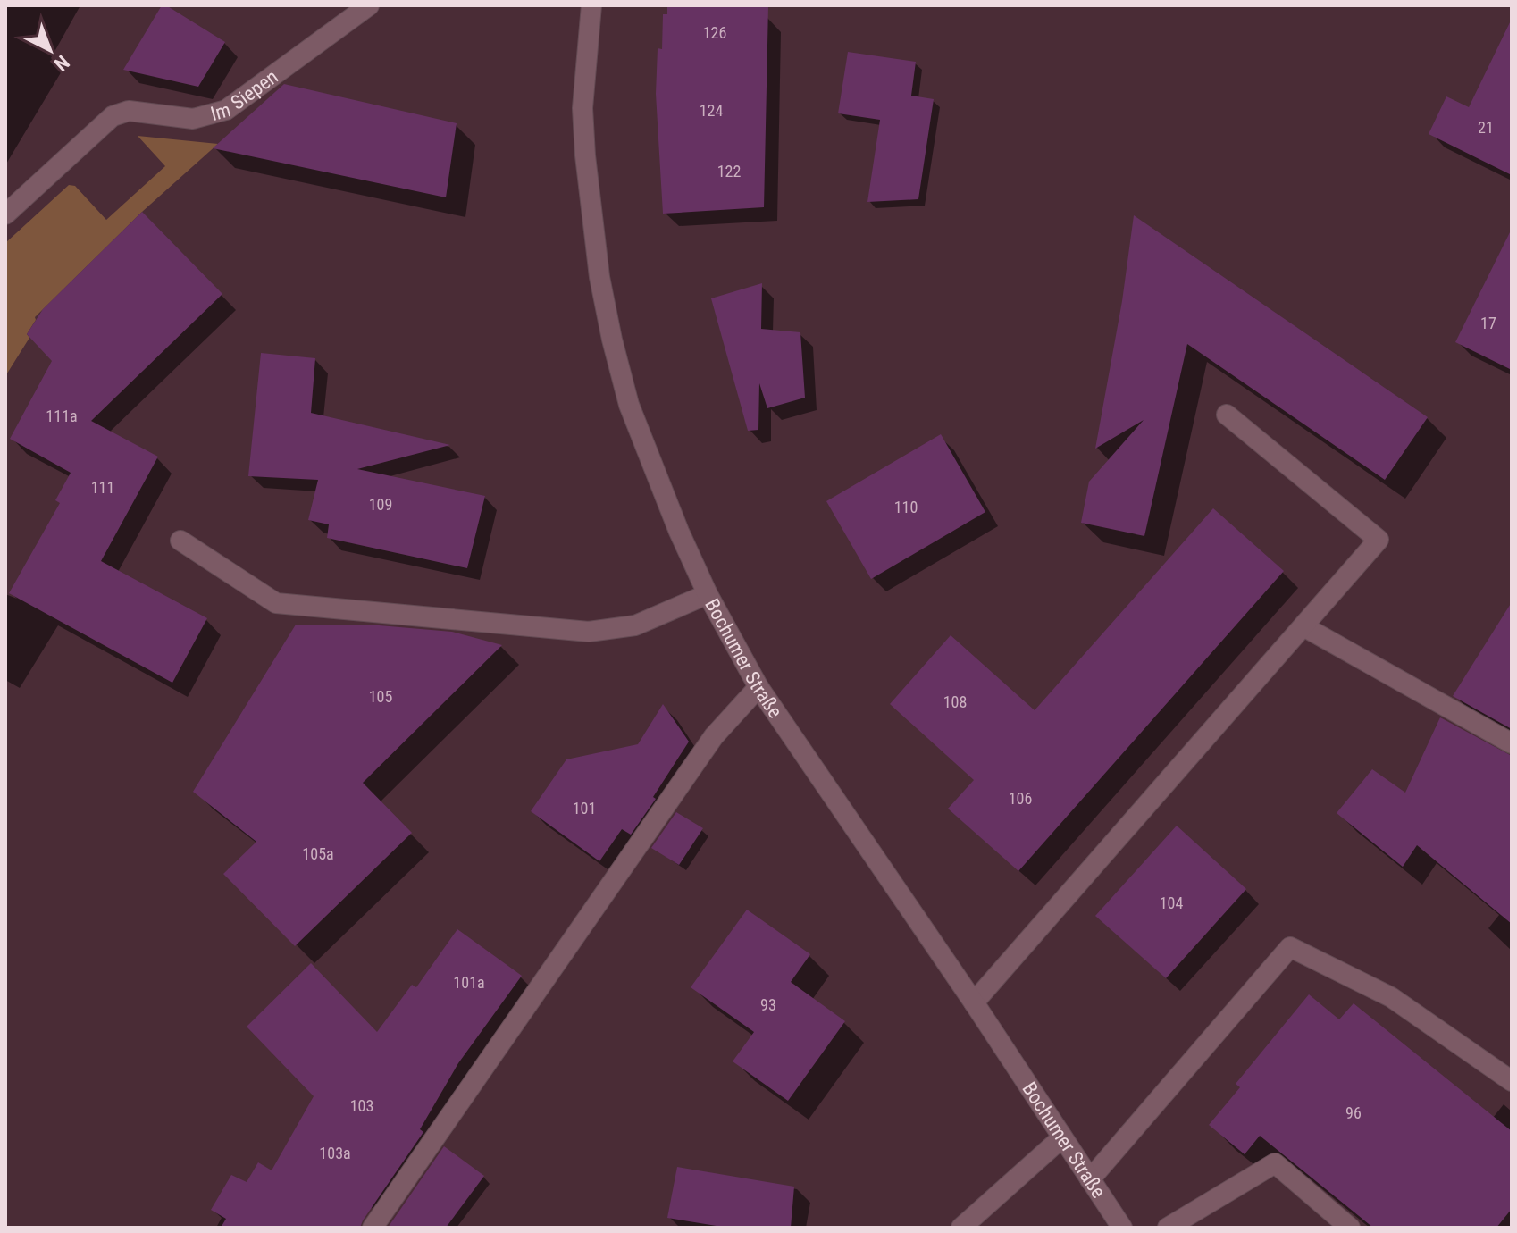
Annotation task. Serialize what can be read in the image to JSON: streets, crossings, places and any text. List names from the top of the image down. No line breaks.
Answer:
{"streets":{"main road":["Im Siepen","Bochumer Straße"]},"house_numbers":["126","124","21","122","17","111a","111","109","110","105","108","106","101","105a","104","101a","93","103","96","103a"],"north":"bottom right"}
